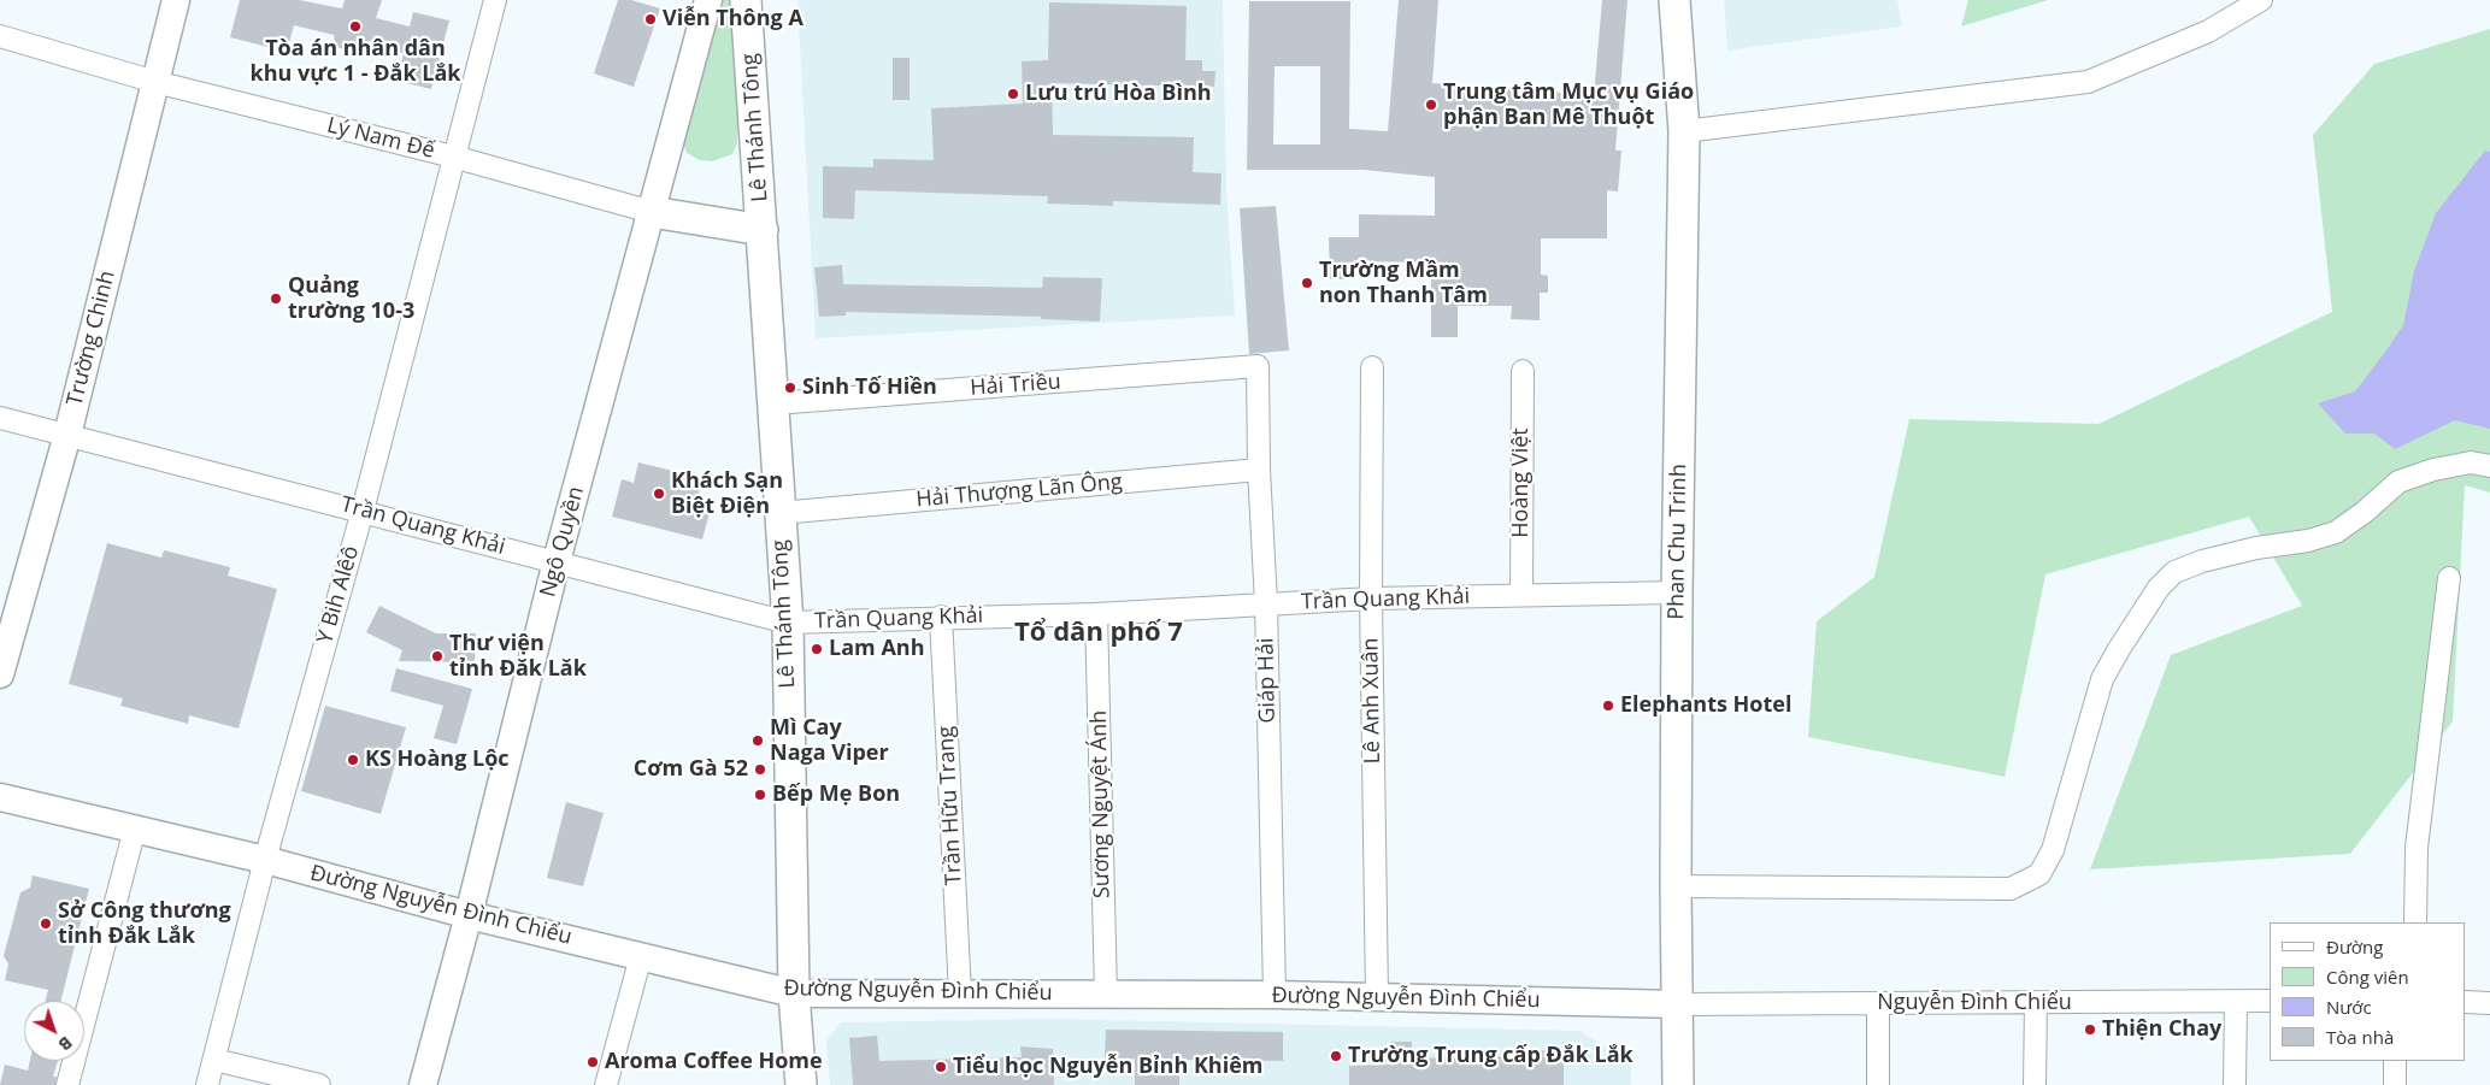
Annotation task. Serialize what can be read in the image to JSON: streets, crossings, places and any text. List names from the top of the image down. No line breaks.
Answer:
{"streets":{"main road":["Lê Thánh Tông","Lý Nam Đế","Phan Chu Trinh"],"street":["Trường Chinh","Hải Triều","Hoàng Việt","Hải Thượng Lãn Ông","Trần Quang Khải","Ngô Quyền","Y Bih Alêô","Giáp Hải","Lê Anh Xuân","Sương Nguyệt Ánh","Trần Hữu Trang","Đường Nguyễn Đình Chiểu","Nguyễn Đình Chiểu"]},"crossings":[["Lê Thánh Tông","Lý Nam Đế"],["Lê Thánh Tông","Hải Triều"],["Lê Thánh Tông","Hải Thượng Lãn Ông"],["Lê Thánh Tông","Trần Quang Khải"],["Lê Thánh Tông","Đường Nguyễn Đình Chiểu"],["Lý Nam Đế","Trường Chinh"],["Lý Nam Đế","Ngô Quyền"],["Lý Nam Đế","Y Bih Alêô"],["Trường Chinh","Trần Quang Khải"],["Hải Triều","Giáp Hải"],["Hoàng Việt","Trần Quang Khải"],["Hải Thượng Lãn Ông","Giáp Hải"],["Trần Quang Khải","Ngô Quyền"],["Trần Quang Khải","Phan Chu Trinh"],["Trần Quang Khải","Y Bih Alêô"],["Trần Quang Khải","Giáp Hải"],["Trần Quang Khải","Lê Anh Xuân"],["Trần Quang Khải","Sương Nguyệt Ánh"],["Trần Quang Khải","Trần Hữu Trang"],["Ngô Quyền","Đường Nguyễn Đình Chiểu"],["Phan Chu Trinh","Đường Nguyễn Đình Chiểu"],["Phan Chu Trinh","Nguyễn Đình Chiểu"],["Y Bih Alêô","Đường Nguyễn Đình Chiểu"],["Giáp Hải","Đường Nguyễn Đình Chiểu"],["Lê Anh Xuân","Đường Nguyễn Đình Chiểu"],["Sương Nguyệt Ánh","Đường Nguyễn Đình Chiểu"],["Trần Hữu Trang","Đường Nguyễn Đình Chiểu"],["Đường Nguyễn Đình Chiểu","Nguyễn Đình Chiểu"]],"districts":["Tổ dân phố 7"],"places":["Viễn Thông A","Tòa án nhân dân khu vực 1 - Đắk Lắk","Lưu trú Hòa Bình","Trung tâm Mục vụ Giáo phận Ban Mê Thuột","Trường Mầm non Thanh Tâm","Quảng trường 10-3","Sinh Tố Hiền","Khách Sạn Biệt Điện","Lam Anh","Thư viện tỉnh Đăk Lăk","Elephants Hotel","Mì Cay Naga Viper","KS Hoàng Lộc","Cơm Gà 52","Bếp Mẹ Bon","Sở Công thương tỉnh Đắk Lắk","Thiện Chay","Trường Trung cấp Đắk Lắk","Aroma Coffee Home","Tiểu học Nguyễn Bỉnh Khiêm"],"legend":["Đường","Công viên","Nước","Tòa nhà"],"north":"bottom right"}
